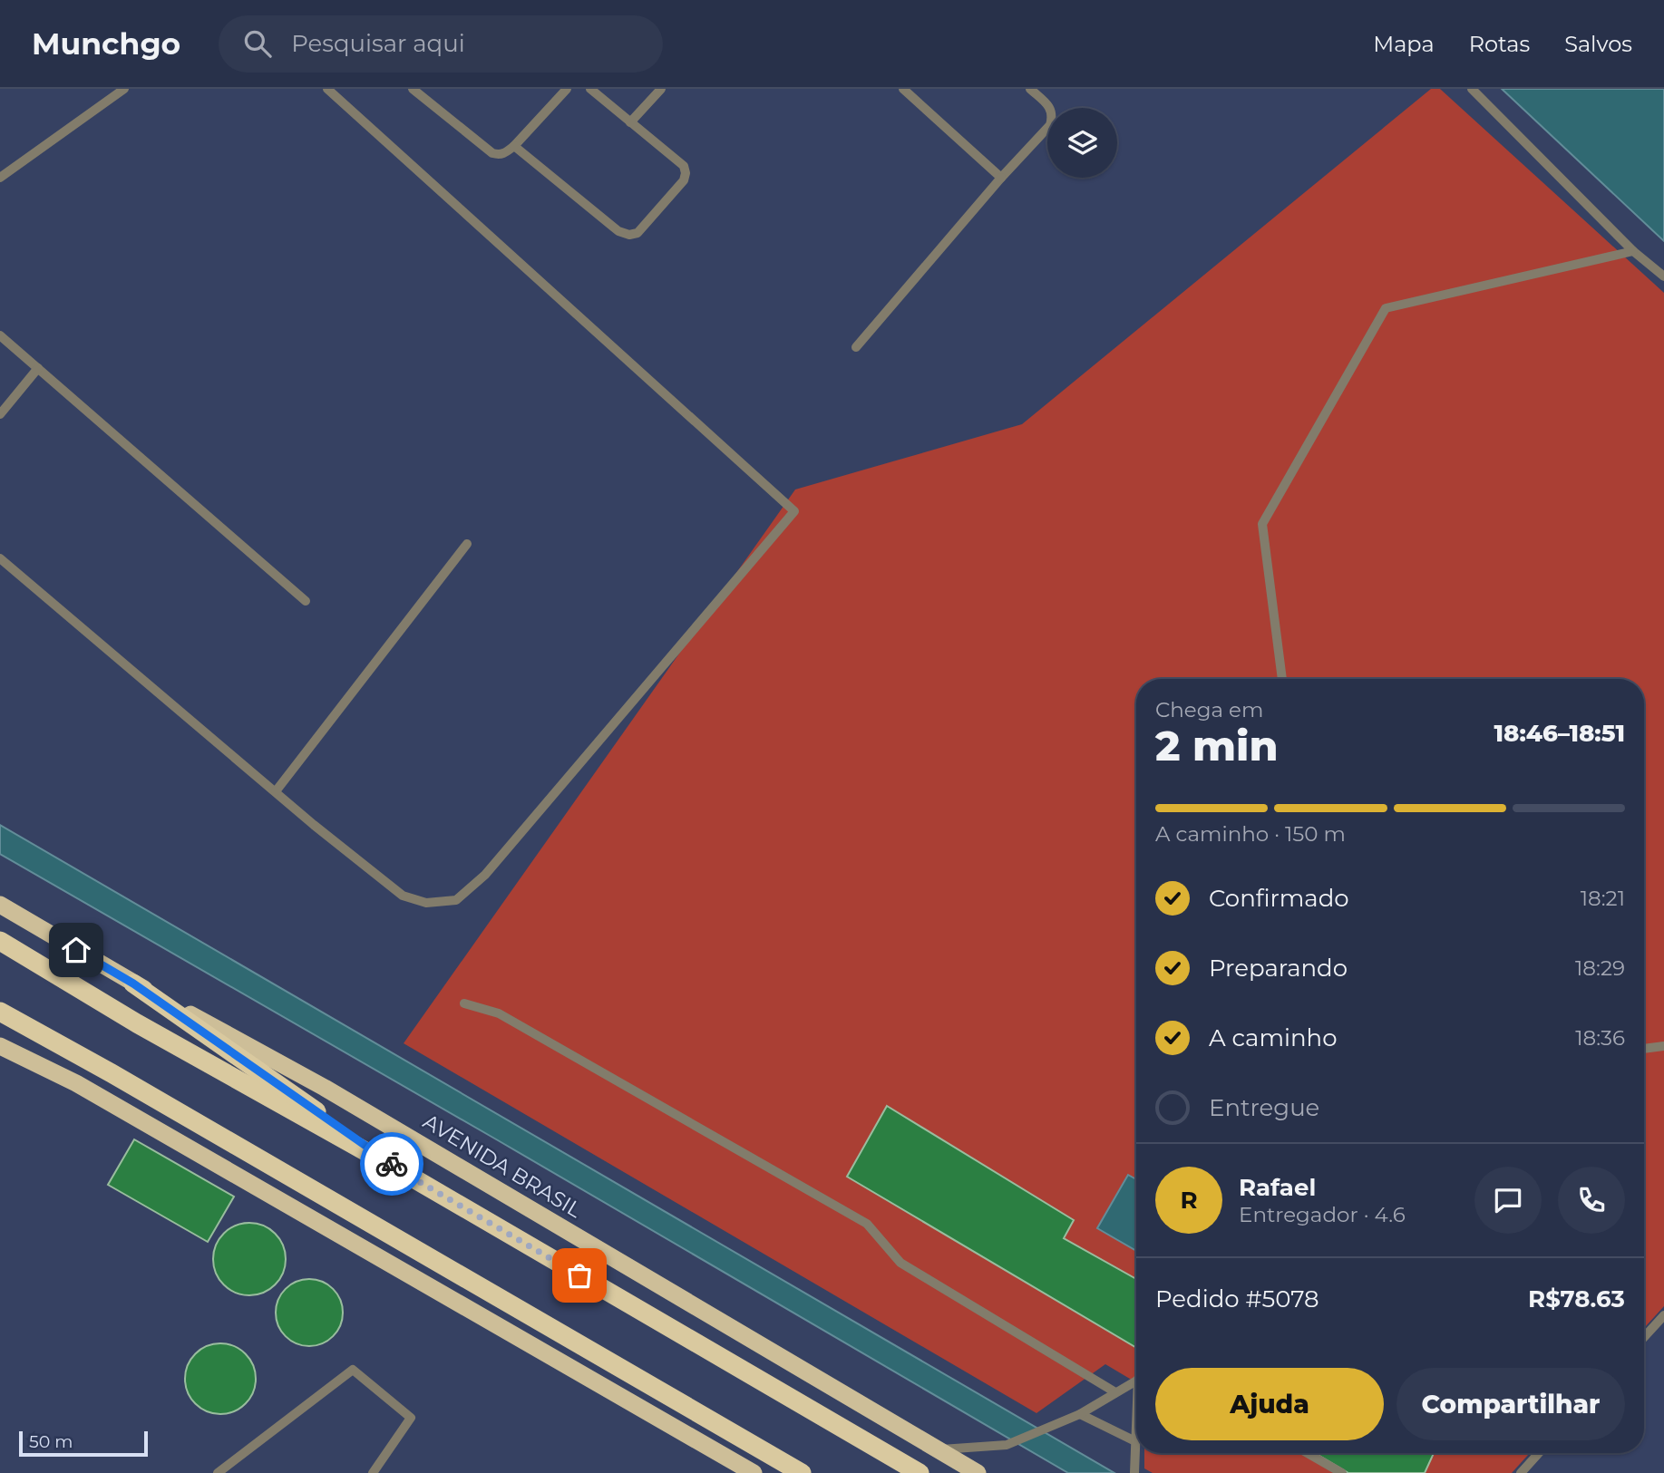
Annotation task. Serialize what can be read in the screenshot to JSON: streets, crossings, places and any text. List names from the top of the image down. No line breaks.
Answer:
{"streets":{"highway":["AVENIDA BRASIL"]},"scale_bar":"50 m","page":{"header":"Munchgo","search":"Pesquisar aqui","nav":["Mapa","Rotas","Salvos"],"heading":["2 min","Chega em","18:46–18:51"],"panel":["Rafael","Entregador · 4.6","Pedido #5078","R$78.63"],"bar":"A caminho · 150 m","list":[["Confirmado","18:21"],["Preparando","18:29"],["A caminho","18:36"],"Entregue"],"round":"R","buttons":["Ajuda","Compartilhar"],"scale":"50 m"}}
